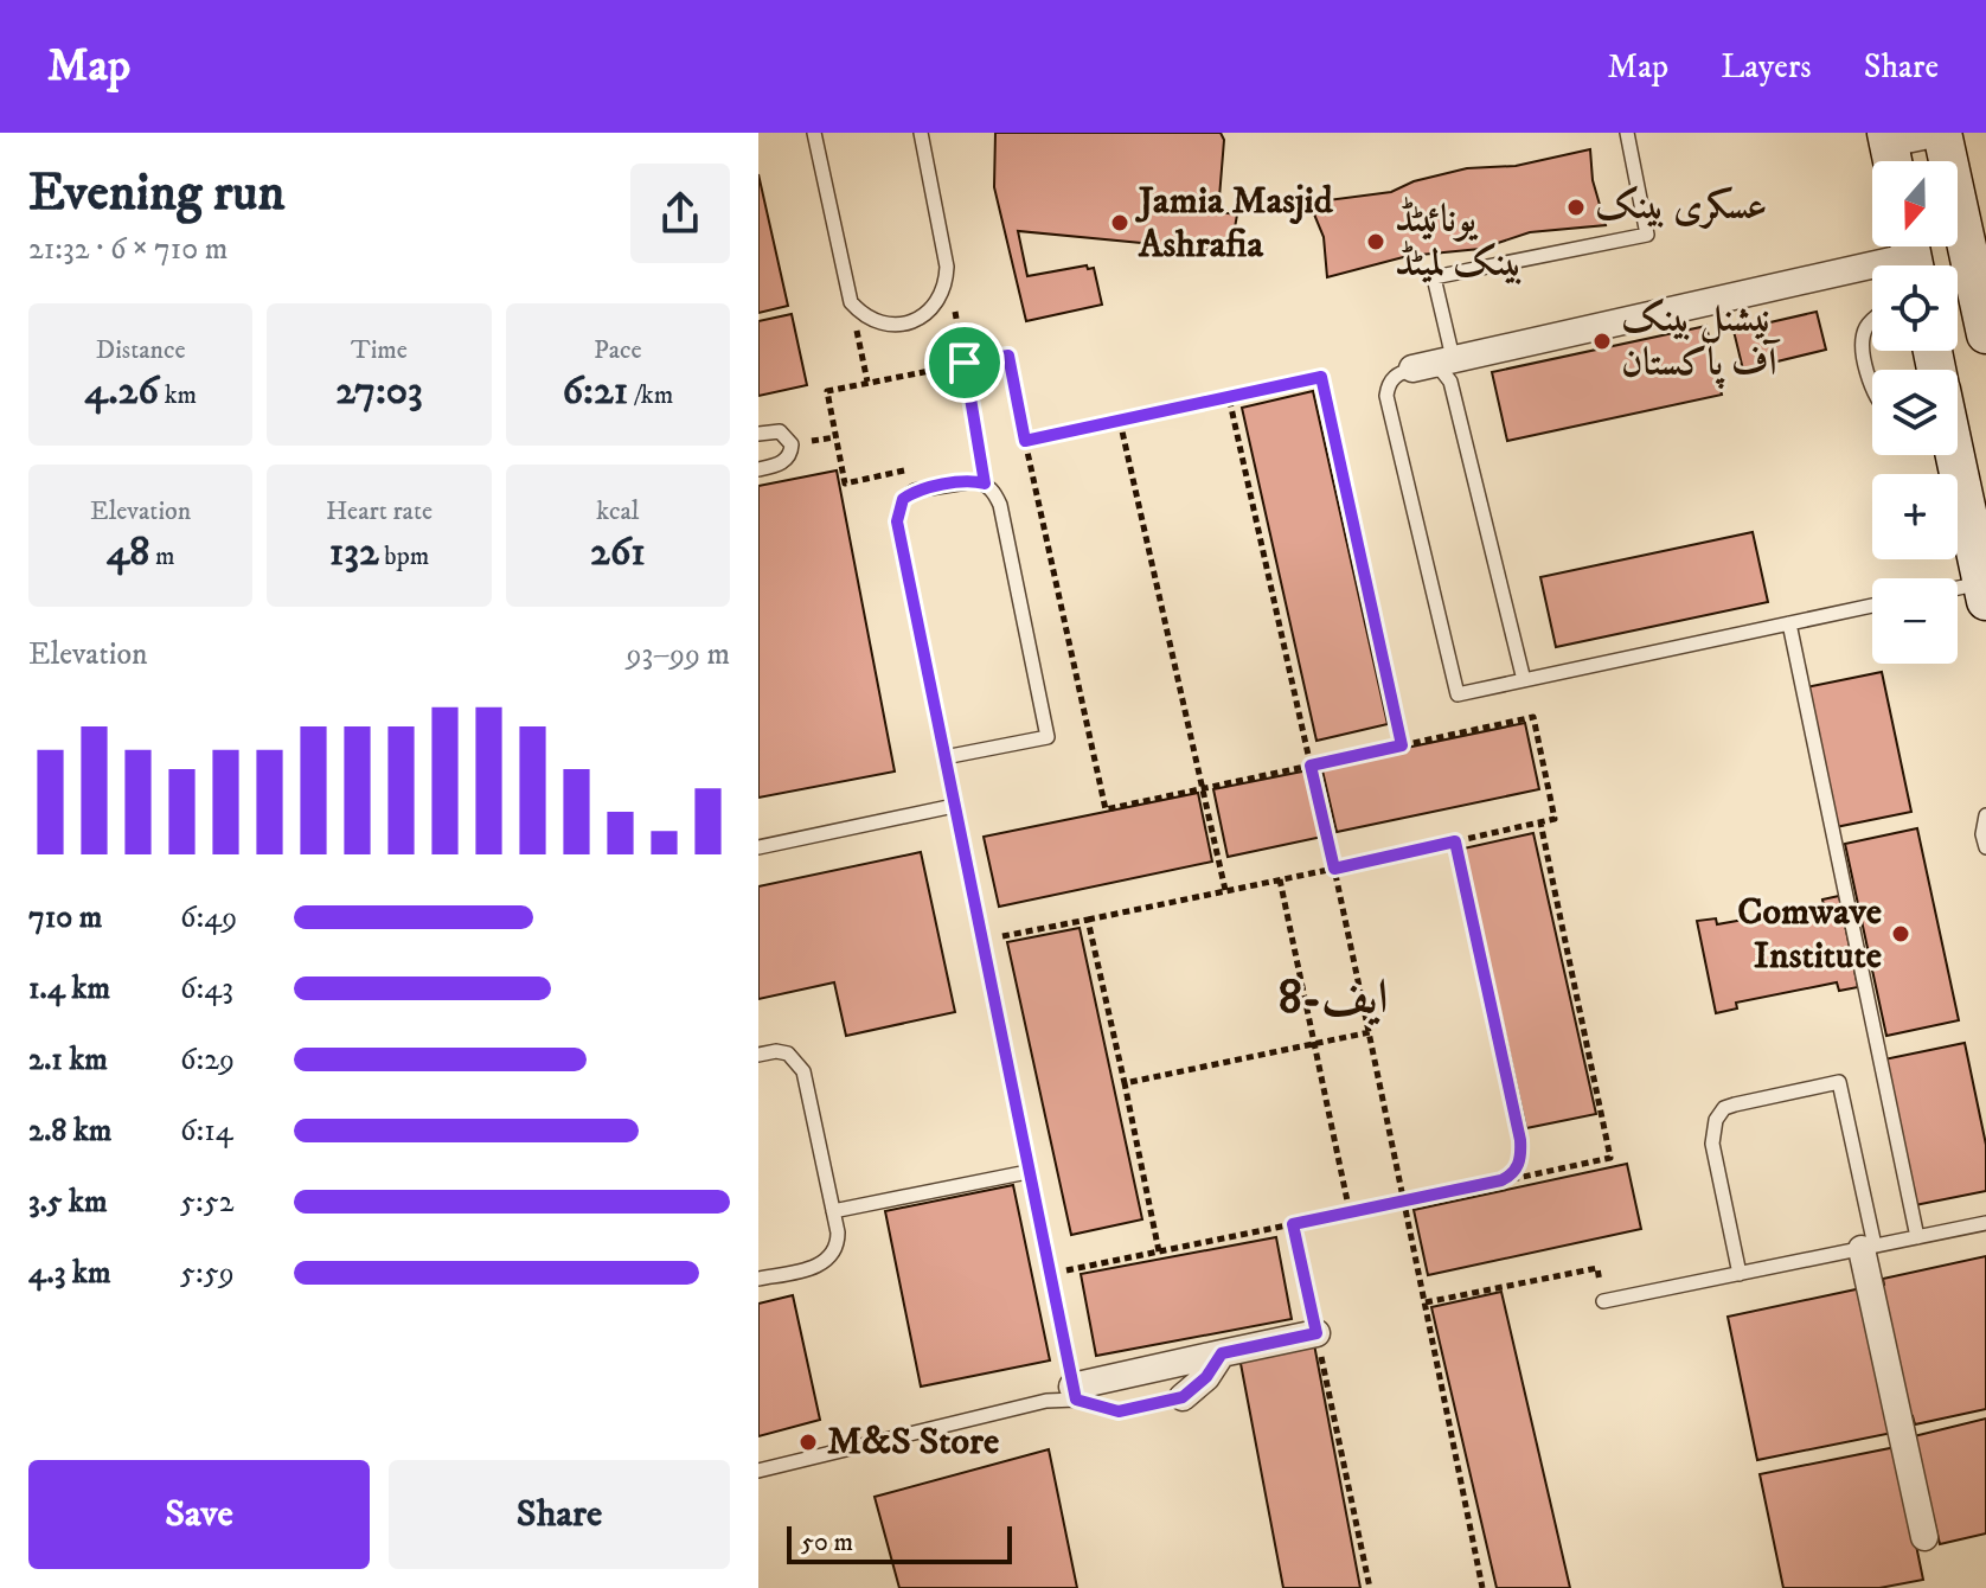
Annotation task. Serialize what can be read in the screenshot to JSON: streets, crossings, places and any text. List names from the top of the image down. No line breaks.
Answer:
{"districts":["ایف-8"],"places":["عسکری بینک","Jamia Masjid Ashrafia","یونائیٹڈ بینک لمیٹڈ","نیشنل بینک آف پاکستان","Comwave Institute","M&S Store"],"scale_bar":"50 m","north":"bottom","page":{"header":"Map","nav":["Map","Layers","Share"],"heading":["Evening run","21:32 · 6 × 710 m"],"map_buttons":["+","−"],"stats":[["Distance","4.26 km"],["Time","27:03"],["Pace","6:21 /km"],["Elevation","48 m"],["Heart rate","132 bpm"],["kcal","261"]],"chart":["Elevation","93–99 m"],"list":[{"name":"710 m","note":"6:49"},{"name":"1.4 km","note":"6:43"},{"name":"2.1 km","note":"6:29"},{"name":"2.8 km","note":"6:14"},{"name":"3.5 km","note":"5:52"},{"name":"4.3 km","note":"5:59"}],"buttons":["Save","Share"],"scale":"50 m"}}
